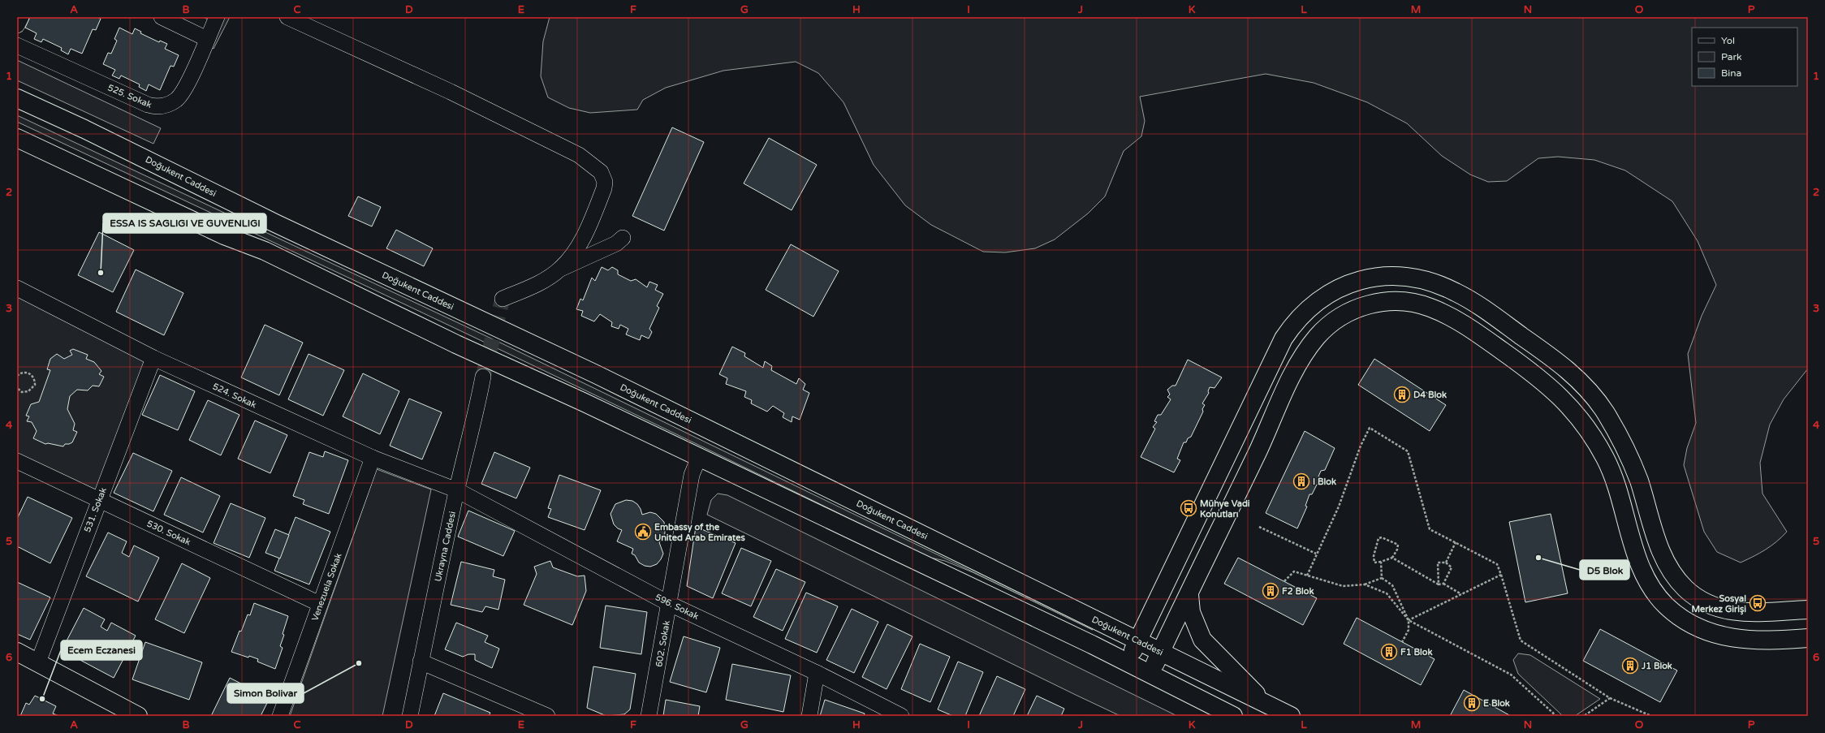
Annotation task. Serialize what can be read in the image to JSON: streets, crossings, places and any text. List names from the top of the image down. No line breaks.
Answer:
{"streets":{"main road":["Doğukent Caddesi"],"street":["525. Sokak","524. Sokak","531. Sokak","530. Sokak","Ukrayna Caddesi","Venezuela Sokak","596. Sokak","602. Sokak"]},"crossings":[["524. Sokak","531. Sokak"],["524. Sokak","Ukrayna Caddesi"],["524. Sokak","Venezuela Sokak"],["524. Sokak","596. Sokak"],["531. Sokak","530. Sokak"],["530. Sokak","Venezuela Sokak"],["Ukrayna Caddesi","596. Sokak"],["596. Sokak","602. Sokak"]],"places":{"other":["ESSA IS SAGLIGI VE GUVENLIGI","D5 Blok","Simon Bolivar","Ecem Eczanesi"],"building":["D4 Blok","I Blok","F2 Blok","F1 Blok","J1 Blok","E Blok"],"bus stop":["Mühye Vadi Konutları","Sosyal Merkez Girişi"],"public building":["Embassy of the United Arab Emirates"]},"legend":["Yol","Park","Bina"],"grid":{"columns":["A","B","C","D","E","F","G","H","I","J","K","L","M","N","O","P"],"rows":["1","2","3","4","5","6"]}}
